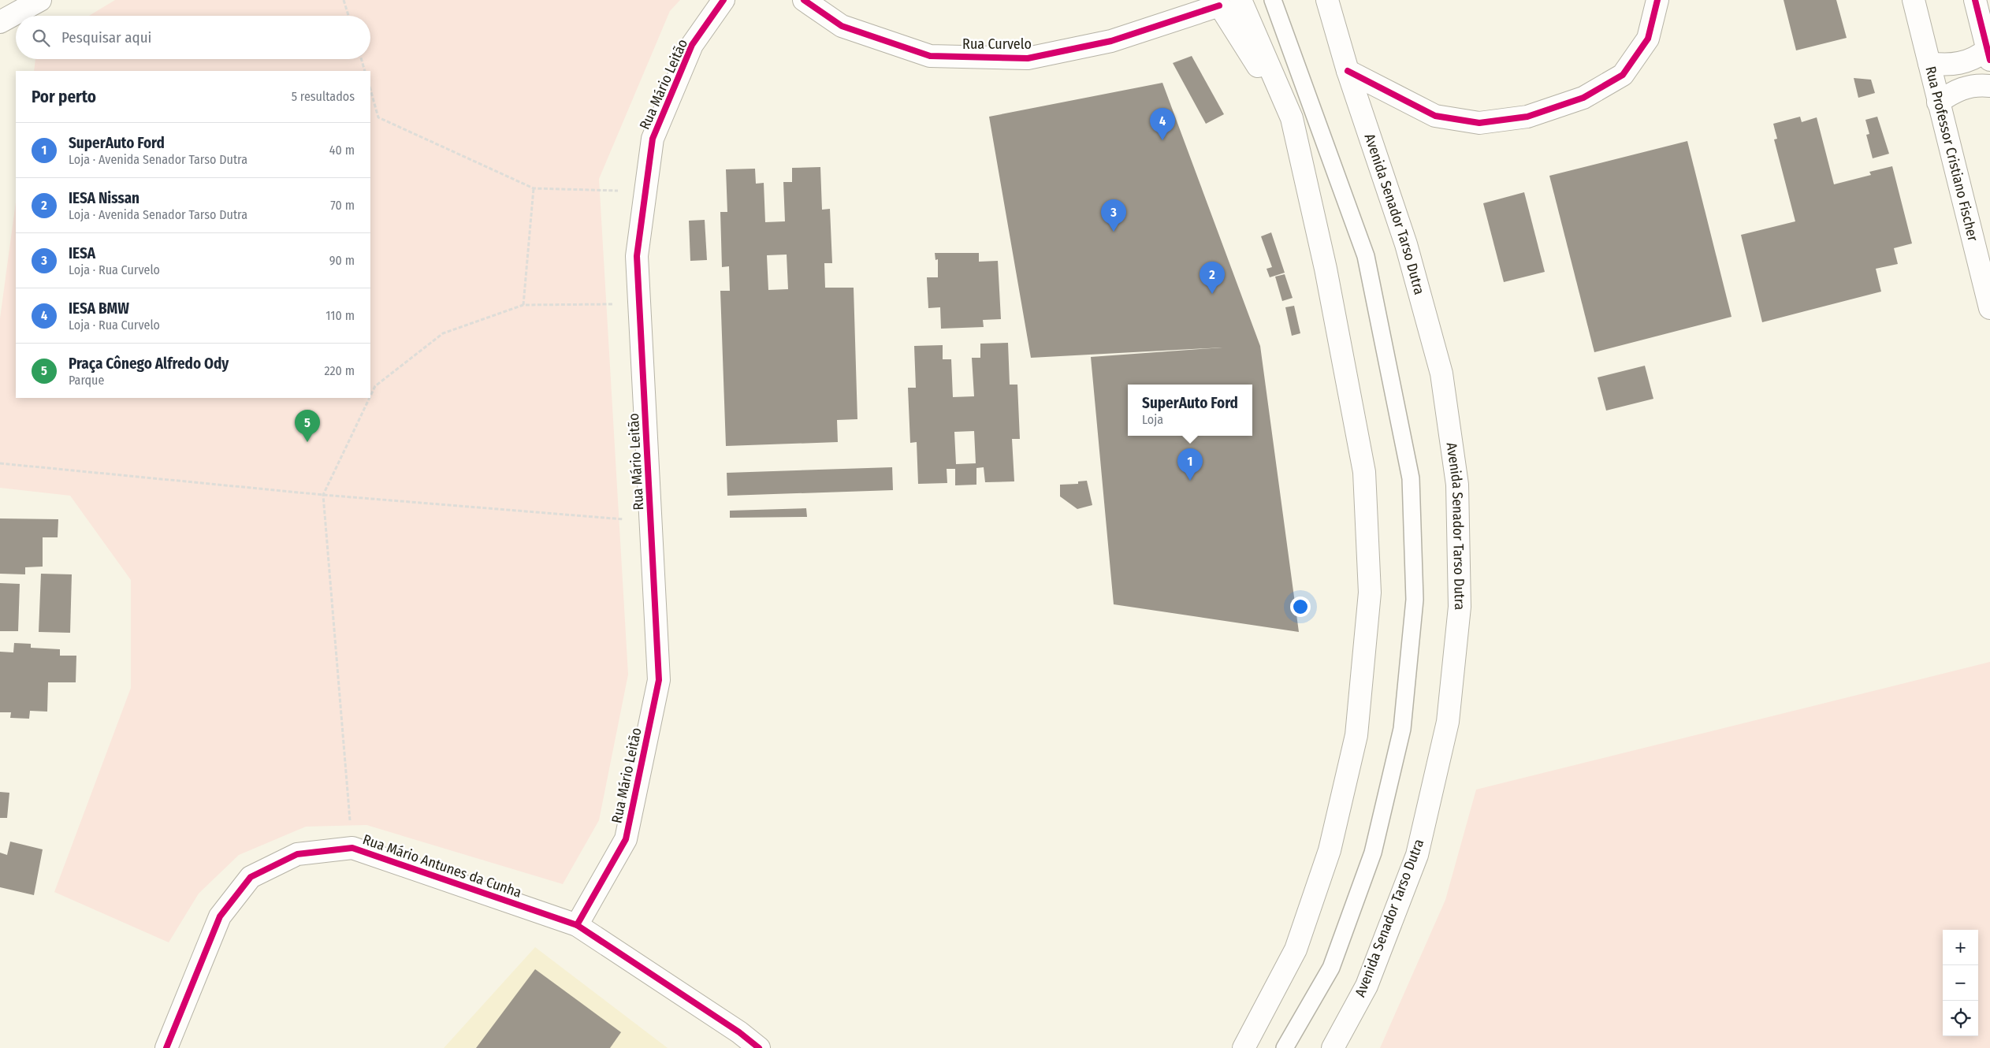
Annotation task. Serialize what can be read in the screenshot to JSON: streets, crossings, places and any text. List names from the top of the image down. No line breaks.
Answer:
{"streets":{"main road":["Rua Curvelo","Rua Mário Leitão","Rua Professor Cristiano Fischer","Avenida Senador Tarso Dutra","Rua Mário Antunes da Cunha"]},"crossings":[["Rua Mário Leitão","Rua Mário Antunes da Cunha"]],"page":{"search":"Pesquisar aqui","heading":["Por perto","5 resultados"],"pins":["4","3","2","5","1"],"list":[{"mark":"1","name":"SuperAuto Ford","note":"Loja · Avenida Senador Tarso Dutra","value":"40 m"},{"mark":"2","name":"IESA Nissan","note":"Loja · Avenida Senador Tarso Dutra","value":"70 m"},{"mark":"3","name":"IESA","note":"Loja · Rua Curvelo","value":"90 m"},{"mark":"4","name":"IESA BMW","note":"Loja · Rua Curvelo","value":"110 m"},{"mark":"5","name":"Praça Cônego Alfredo Ody","note":"Parque","value":"220 m"}],"popup":["SuperAuto Ford","Loja"],"map_buttons":["+","−"]}}
